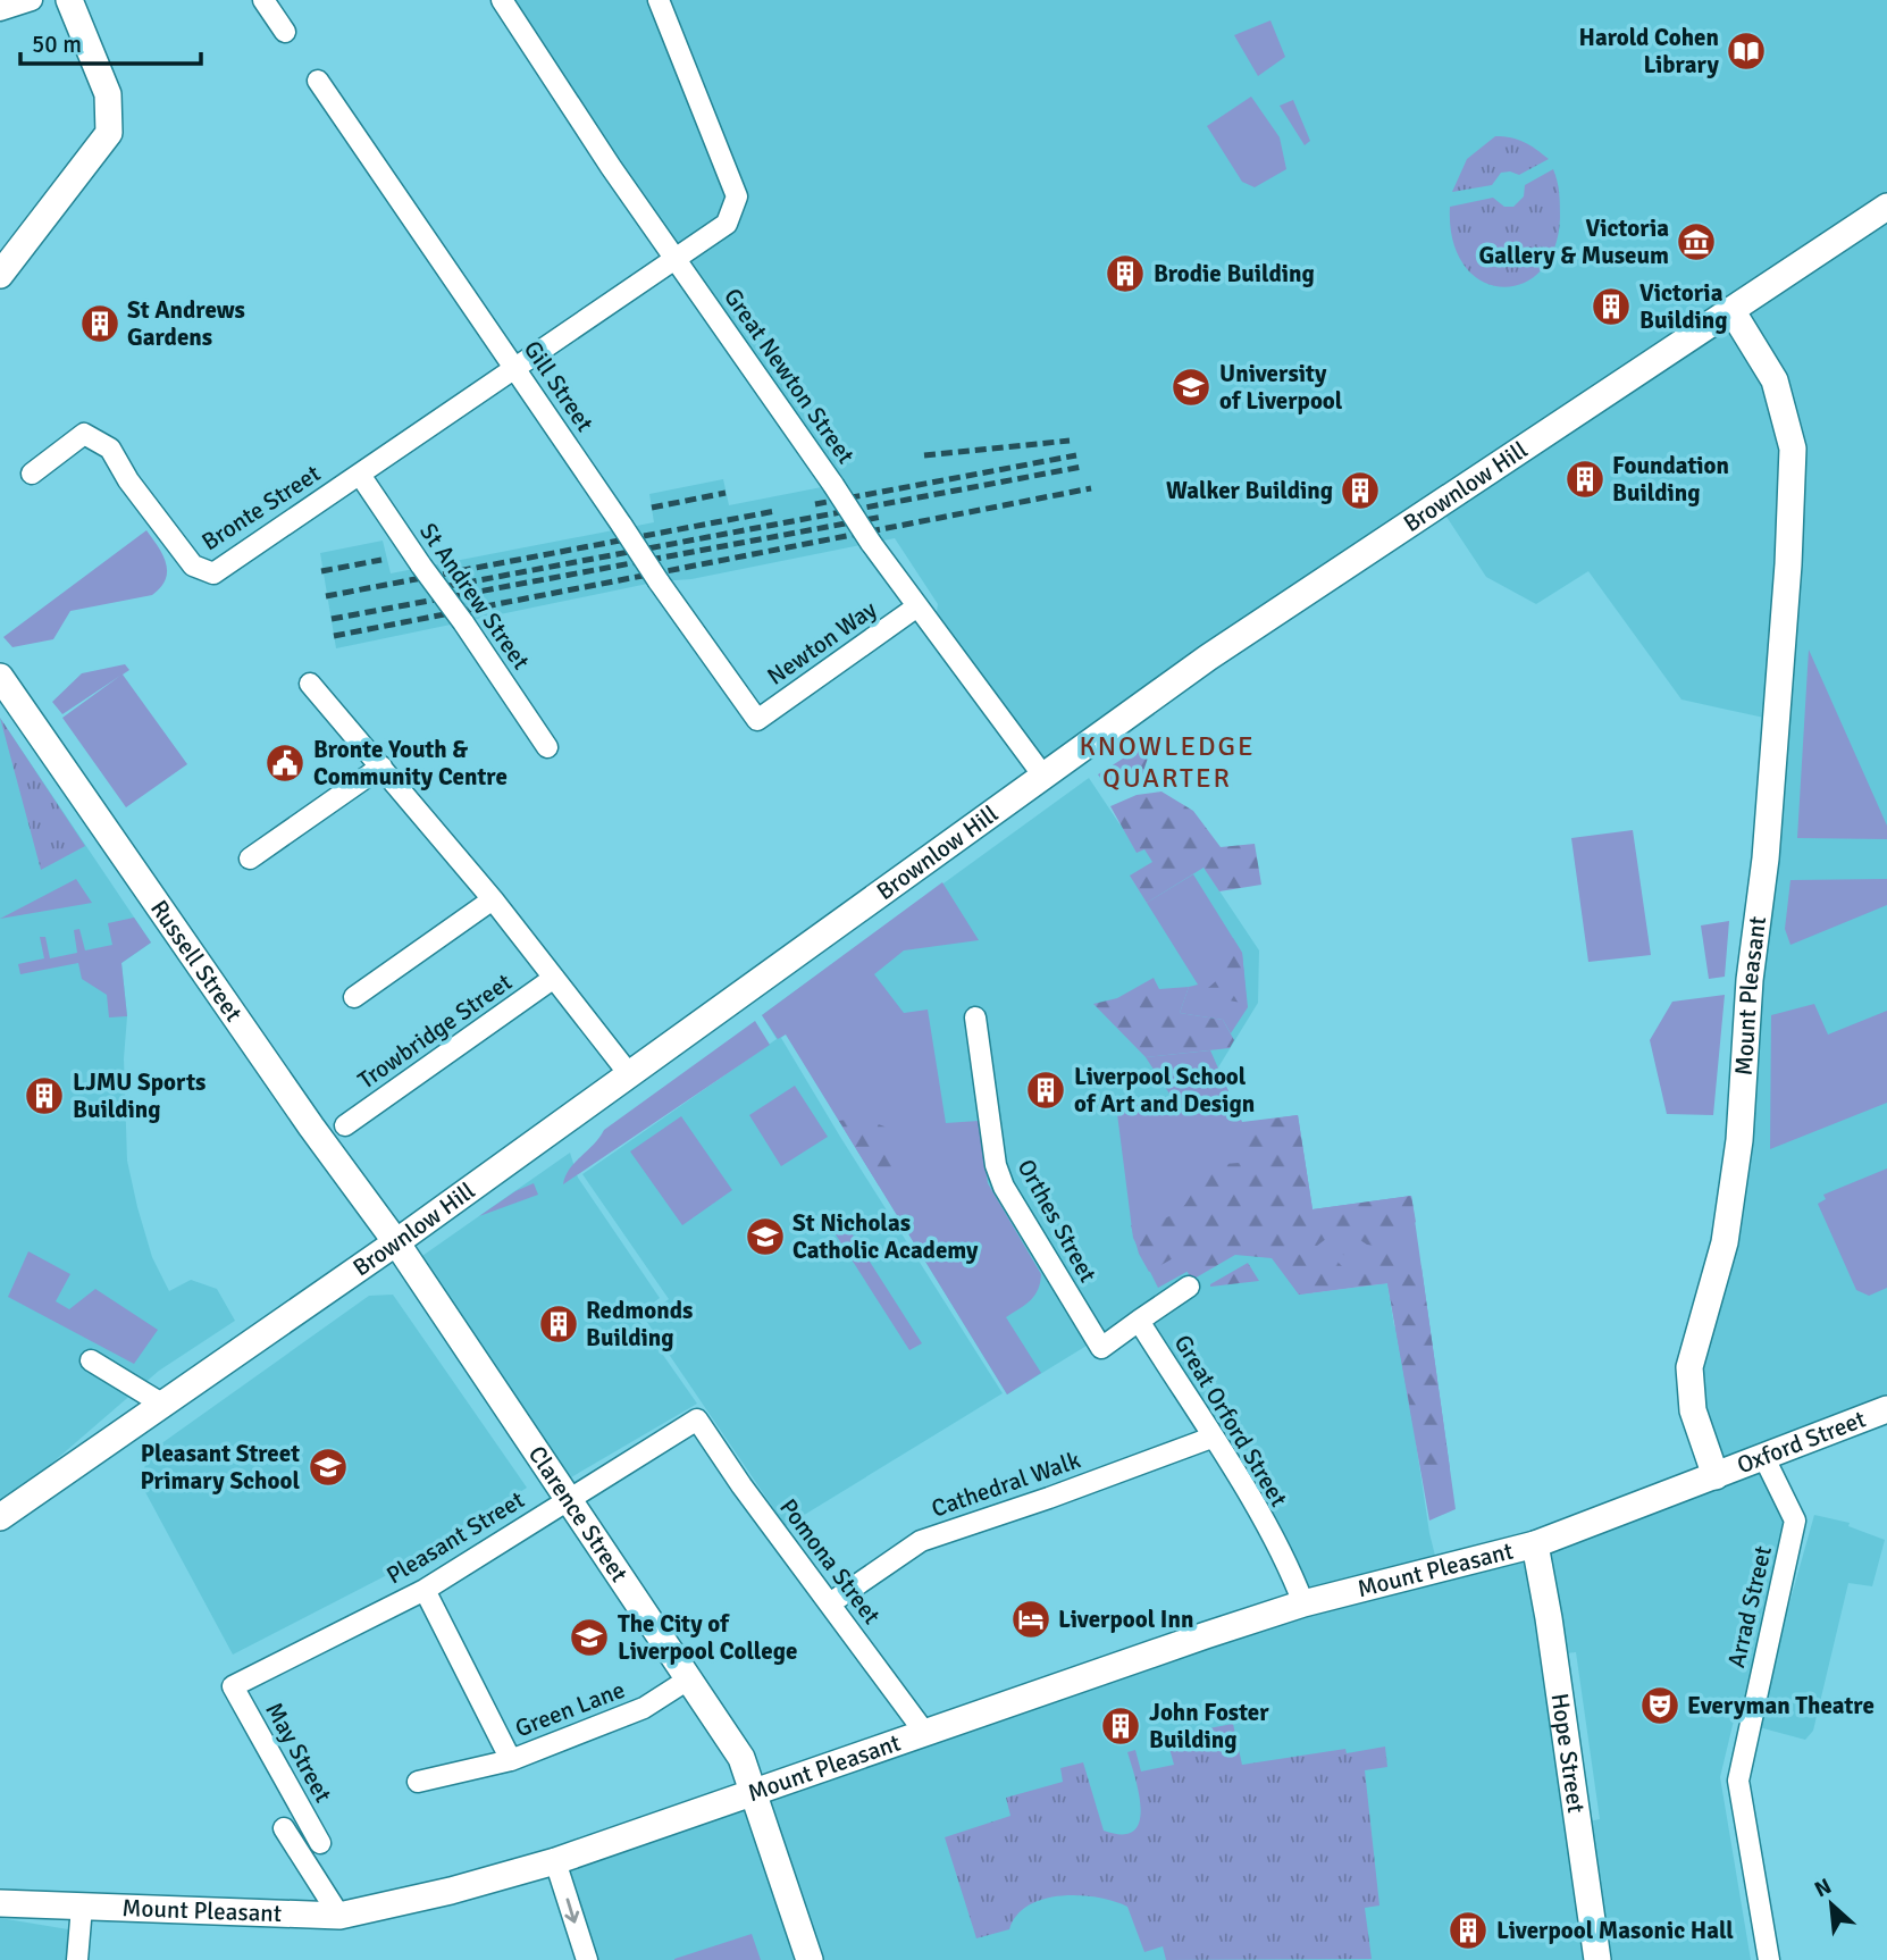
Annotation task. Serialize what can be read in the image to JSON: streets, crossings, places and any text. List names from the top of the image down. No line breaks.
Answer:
{"streets":{"street":["Great Newton Street","Gill Street","Brownlow Hill","Bronte Street","St Andrew Street","Newton Way","Russell Street","Mount Pleasant","Trowbridge Street","Orthes Street","Great Orford Street","Oxford Street","Cathedral Walk","Clarence Street","Pleasant Street","Pomona Street","Arrad Street","Green Lane","May Street","Hope Street"]},"crossings":[["Great Newton Street","Brownlow Hill"],["Great Newton Street","Bronte Street"],["Great Newton Street","Newton Way"],["Gill Street","Bronte Street"],["Gill Street","Newton Way"],["Brownlow Hill","Russell Street"],["Brownlow Hill","Mount Pleasant"],["Brownlow Hill","Trowbridge Street"],["Brownlow Hill","Clarence Street"],["Bronte Street","St Andrew Street"],["Russell Street","Clarence Street"],["Mount Pleasant","Great Orford Street"],["Mount Pleasant","Oxford Street"],["Mount Pleasant","Clarence Street"],["Mount Pleasant","Pomona Street"],["Mount Pleasant","Hope Street"],["Orthes Street","Great Orford Street"],["Great Orford Street","Cathedral Walk"],["Oxford Street","Arrad Street"],["Cathedral Walk","Pomona Street"],["Clarence Street","Pleasant Street"],["Clarence Street","Green Lane"],["Pleasant Street","Pomona Street"],["Pleasant Street","Green Lane"],["Pleasant Street","May Street"]],"districts":["KNOWLEDGE QUARTER"],"places":{"library":["Harold Cohen Library"],"museum":["Victoria Gallery & Museum"],"building":["Brodie Building","Victoria Building","St Andrews Gardens","Foundation Building","Walker Building","Liverpool School of Art and Design","LJMU Sports Building","Redmonds Building","John Foster Building","Liverpool Masonic Hall"],"school or university":["University of Liverpool","St Nicholas Catholic Academy","Pleasant Street Primary School","The City of Liverpool College"],"public building":["Bronte Youth & Community Centre"],"hotel":["Liverpool Inn"],"theatre":["Everyman Theatre"]},"scale_bar":"50 m","north":"top left"}
